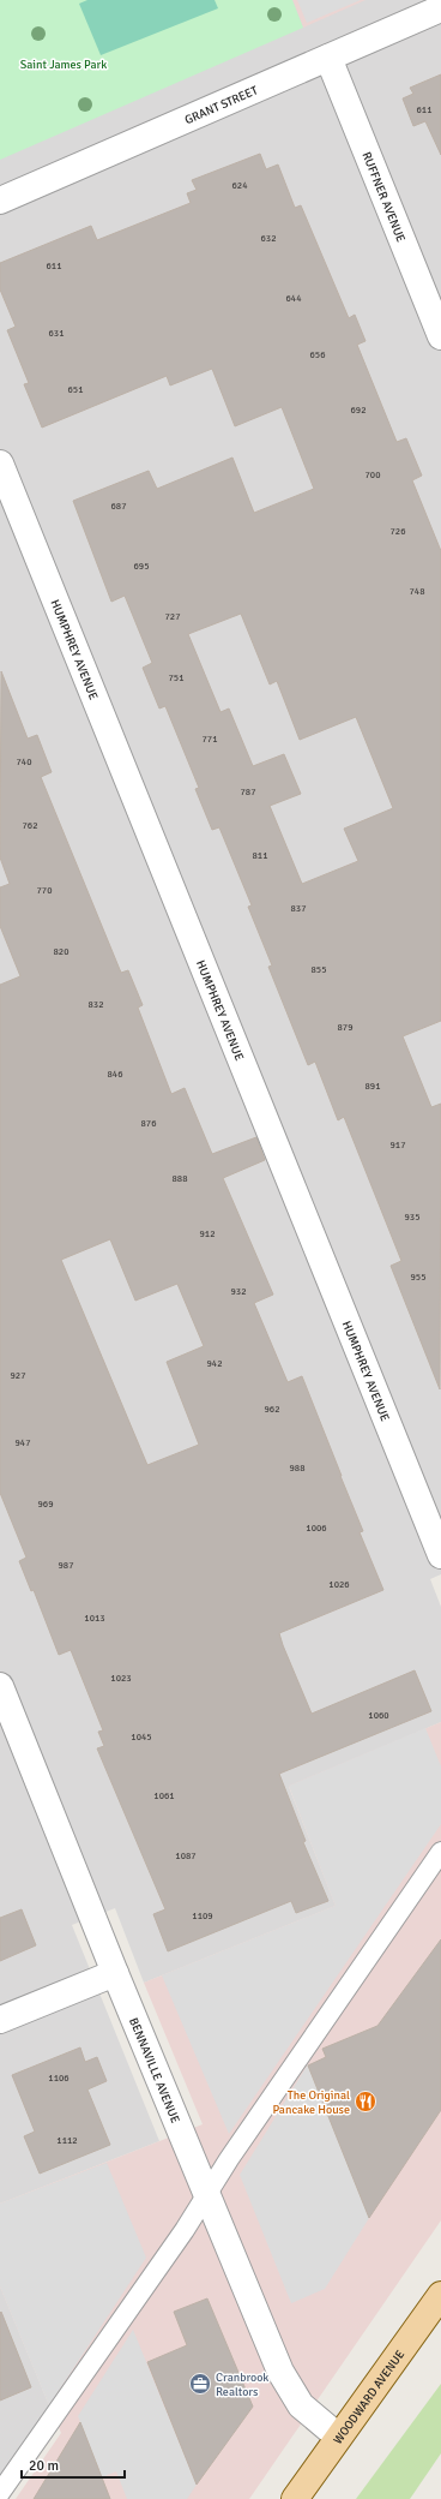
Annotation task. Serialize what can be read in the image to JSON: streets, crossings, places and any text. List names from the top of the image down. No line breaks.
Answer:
{"streets":{"main road":["WOODWARD AVENUE"],"street":["GRANT STREET","RUFFNER AVENUE","HUMPHREY AVENUE","BENNAVILLE AVENUE"]},"crossings":[["GRANT STREET","RUFFNER AVENUE"],["BENNAVILLE AVENUE","WOODWARD AVENUE"]],"parks":["Saint James Park"],"places":{"restaurant":["The Original Pancake House"],"office":["Cranbrook Realtors"]},"house_numbers":["611","624","632","611","644","631","656","651","692","700","687","726","695","748","727","751","771","740","787","762","811","770","837","820","855","832","879","846","891","876","917","888","935","912","955","932","942","927","962","947","988","969","1006","987","1026","1013","1023","1060","1045","1061","1087","1109","1106","1112"],"scale_bar":"20 m"}
